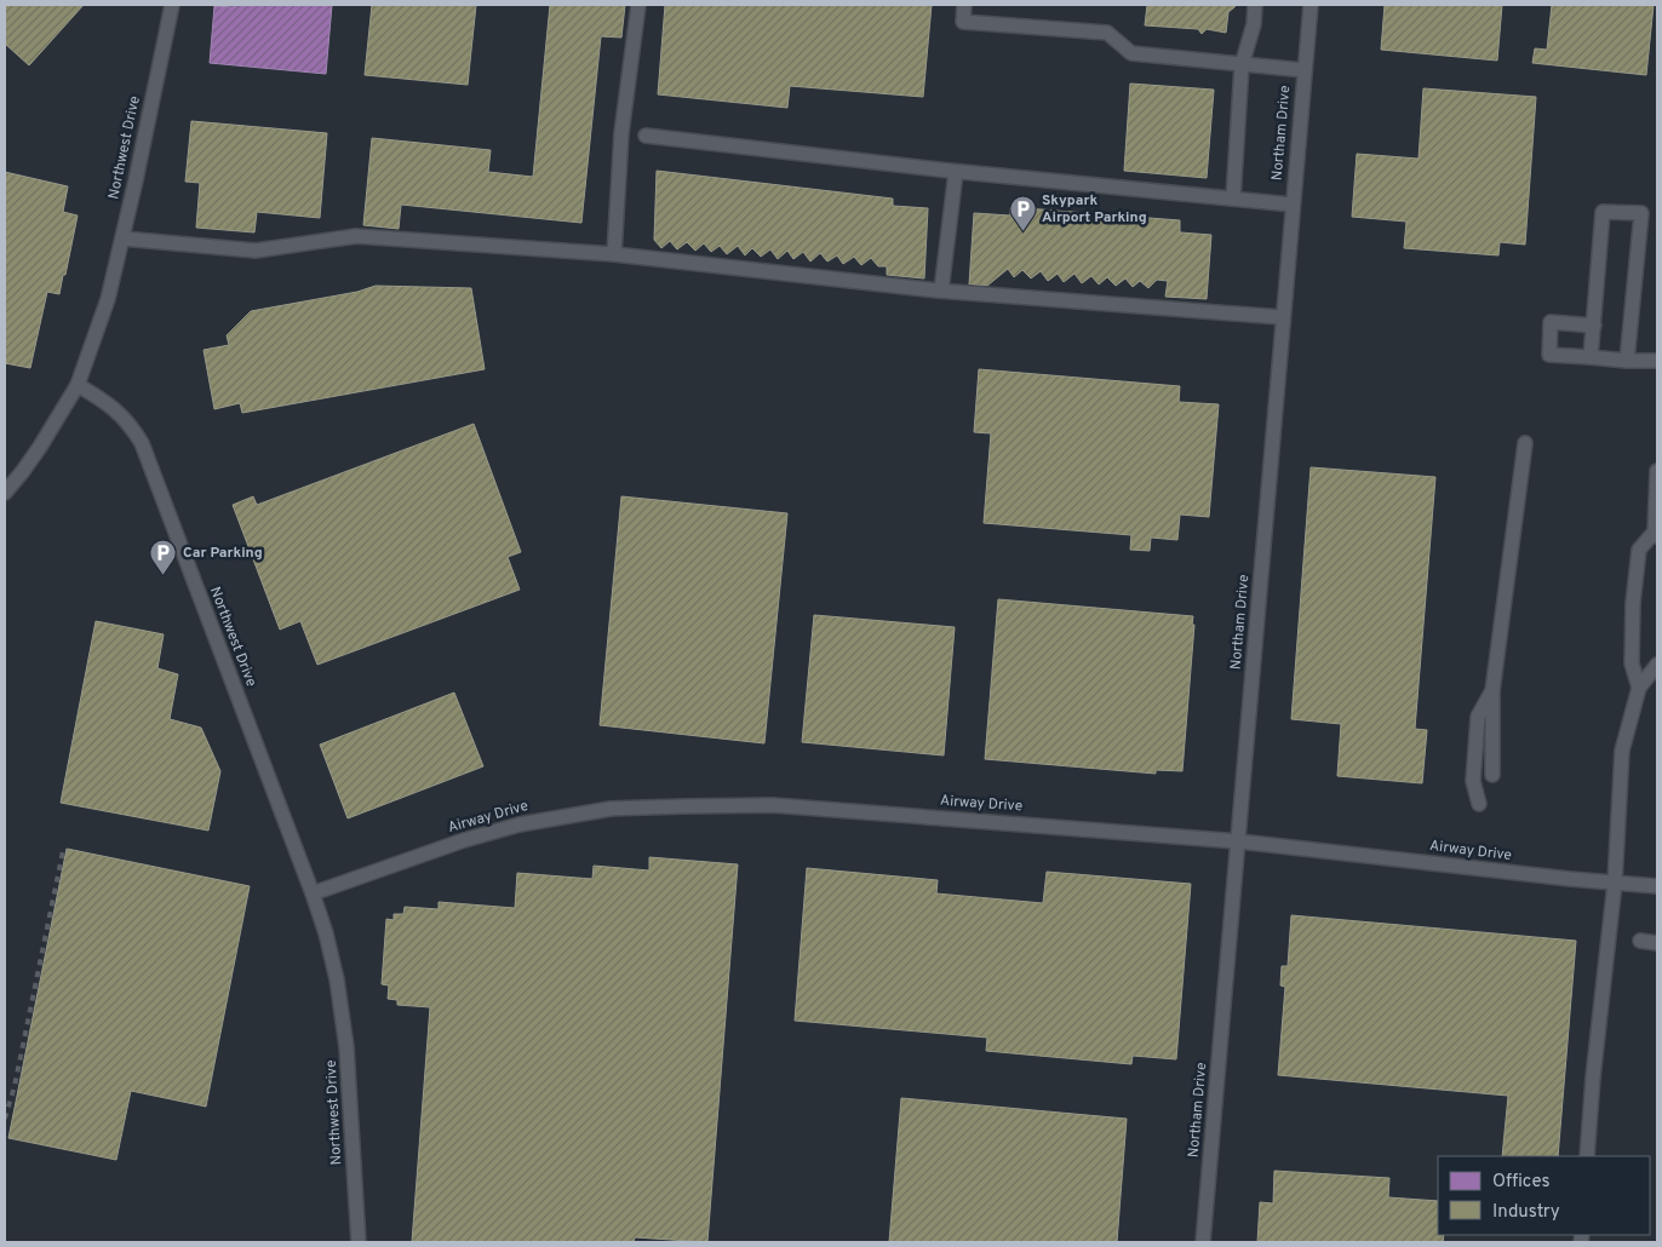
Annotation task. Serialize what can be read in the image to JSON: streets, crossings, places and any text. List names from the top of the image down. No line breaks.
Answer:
{"streets":{"street":["Northam Drive","Northwest Drive","Airway Drive"]},"crossings":[["Northam Drive","Airway Drive"],["Northwest Drive","Airway Drive"]],"places":{"parking":["Skypark Airport Parking","Car Parking"]},"legend":["Offices","Industry"]}
